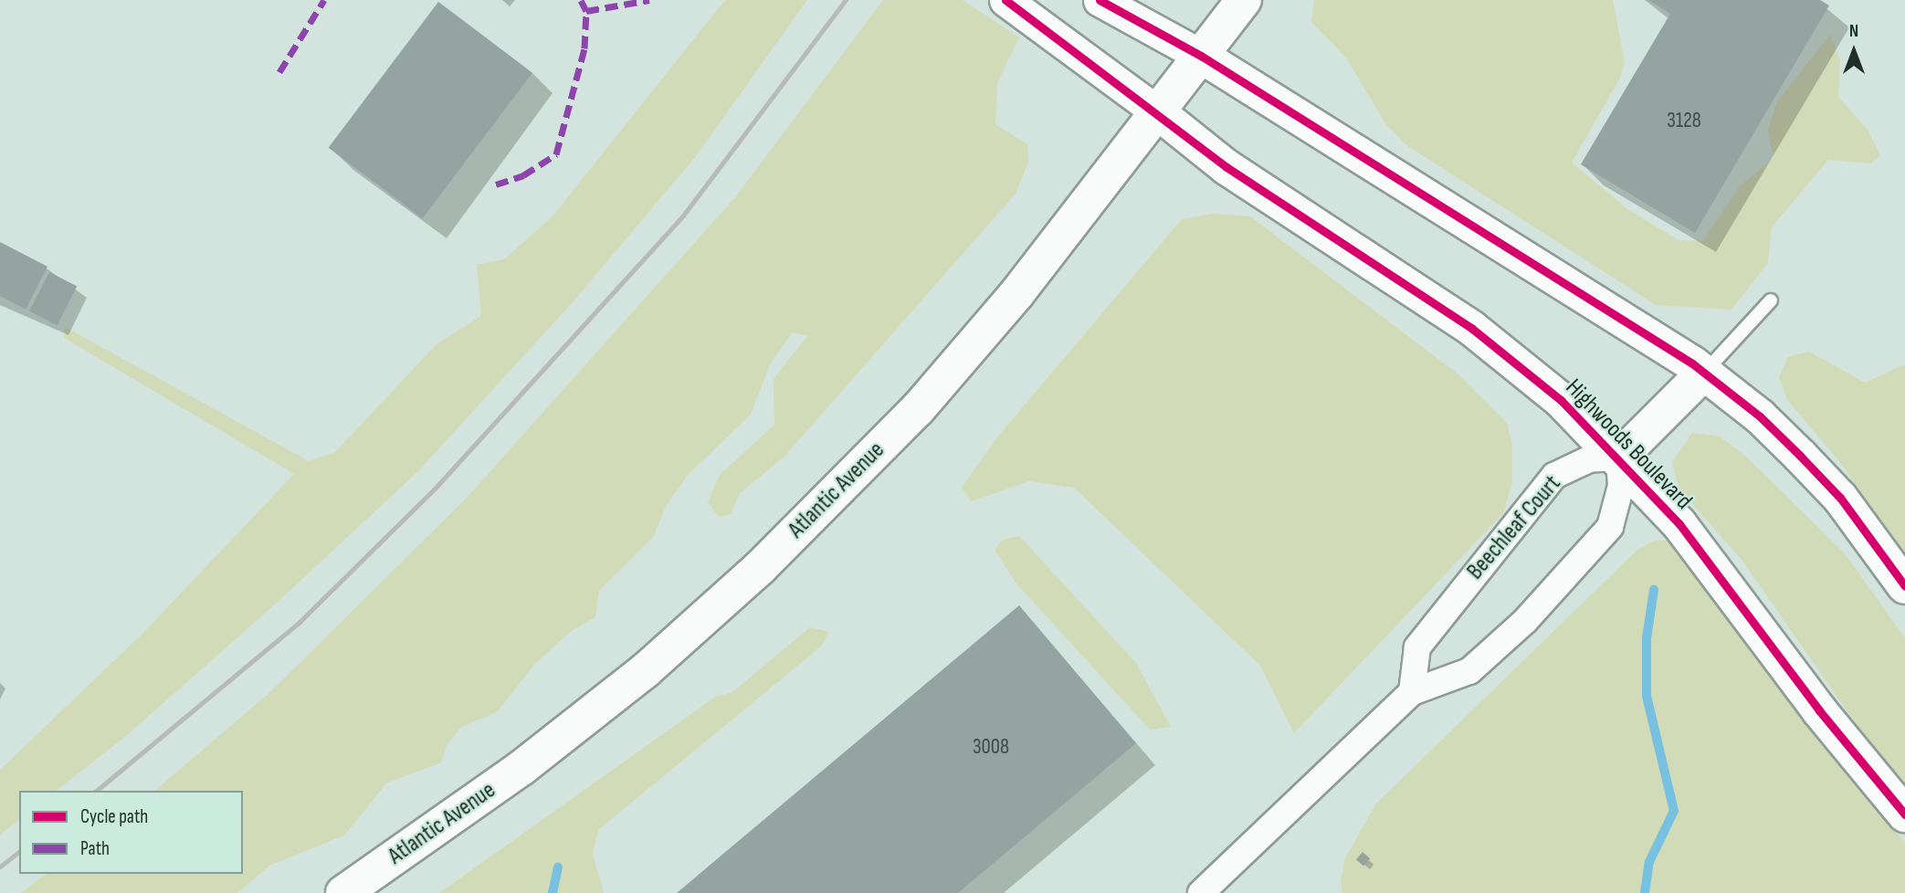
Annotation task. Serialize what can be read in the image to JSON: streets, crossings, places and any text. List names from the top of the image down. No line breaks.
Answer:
{"streets":{"main road":["Highwoods Boulevard","Atlantic Avenue"],"street":["Beechleaf Court"]},"crossings":[["Highwoods Boulevard","Atlantic Avenue"],["Highwoods Boulevard","Beechleaf Court"]],"house_numbers":["3128","3008"],"legend":["Cycle path","Path"],"north":"top"}
